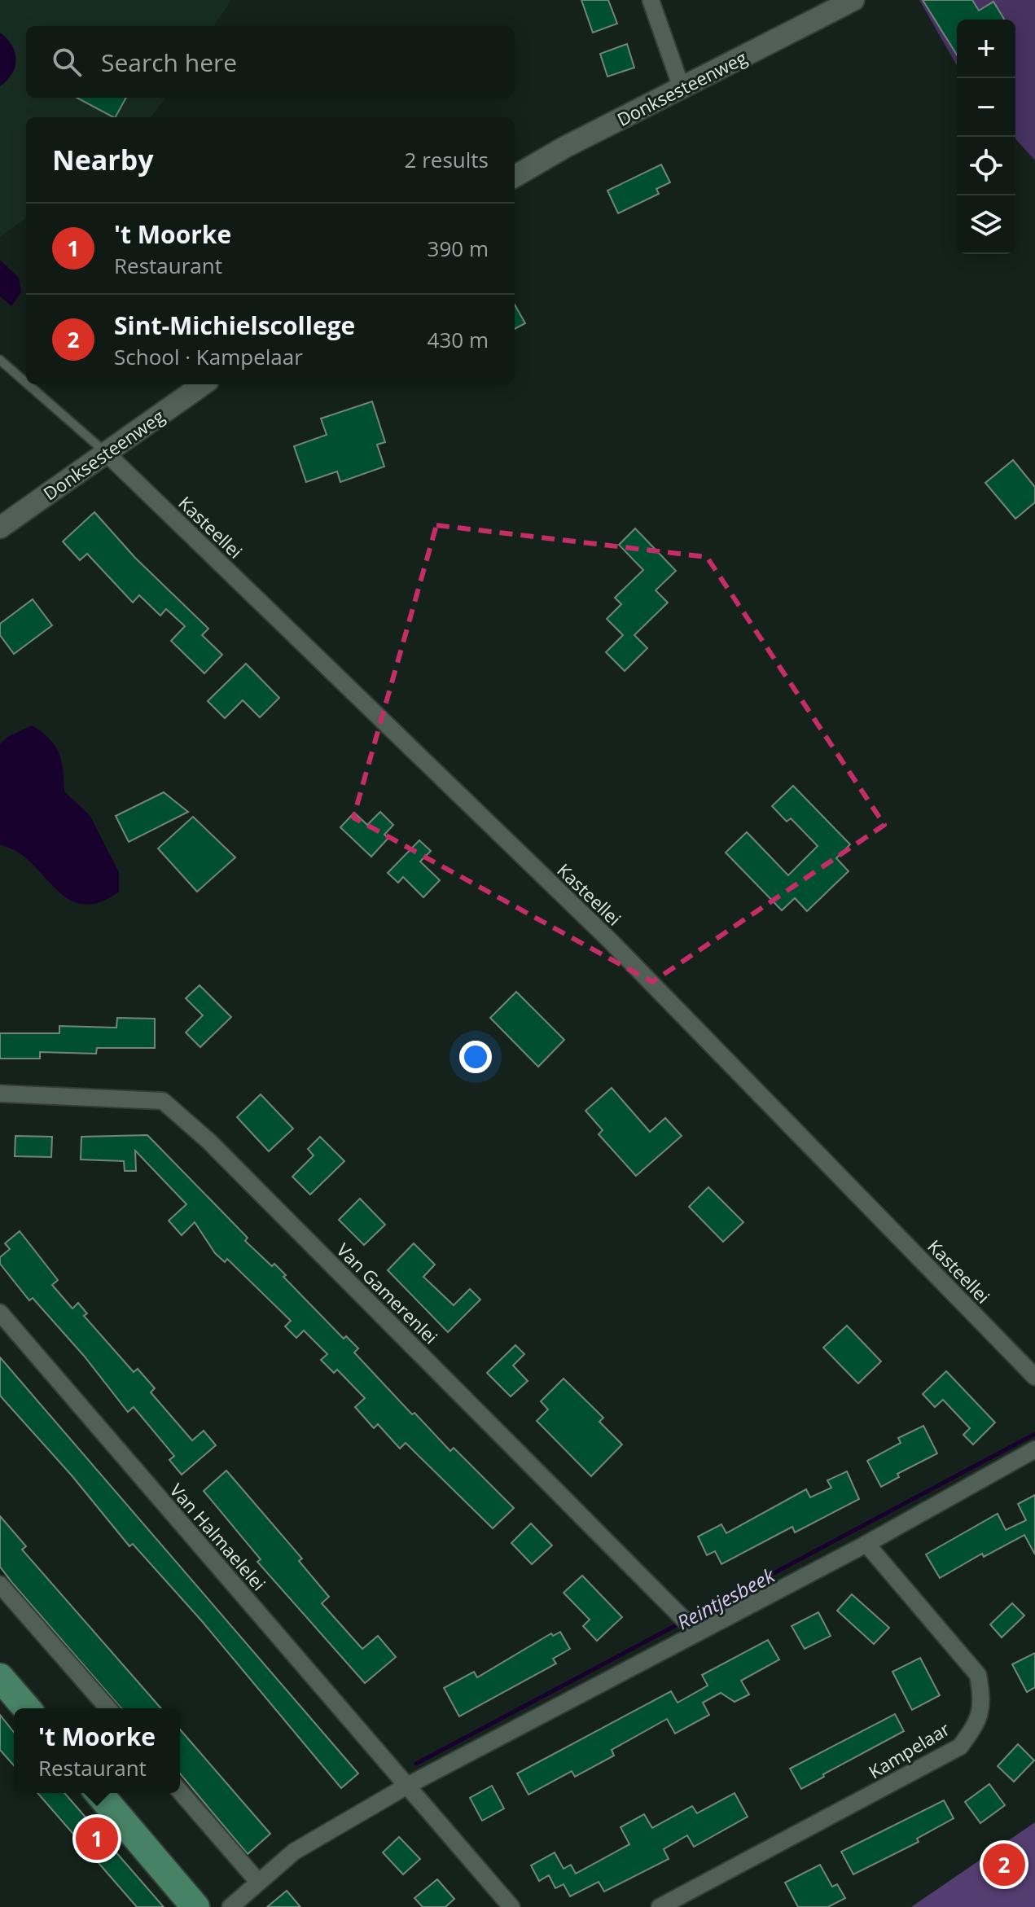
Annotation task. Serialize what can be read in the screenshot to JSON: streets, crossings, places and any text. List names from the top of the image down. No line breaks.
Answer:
{"streets":{"street":["Donksesteenweg","Kasteellei","Van Gamerenlei","Van Halmaelelei","Kampelaar"]},"crossings":[["Donksesteenweg","Kasteellei"]],"water":["Reintjesbeek"],"page":{"map_buttons":["+","−"],"search":"Search here","heading":["Nearby","2 results"],"list":[{"mark":"1","name":"'t Moorke","note":"Restaurant","value":"390 m"},{"mark":"2","name":"Sint-Michielscollege","note":"School · Kampelaar","value":"430 m"}],"popup":["'t Moorke","Restaurant"],"pins":["1","2"]}}
